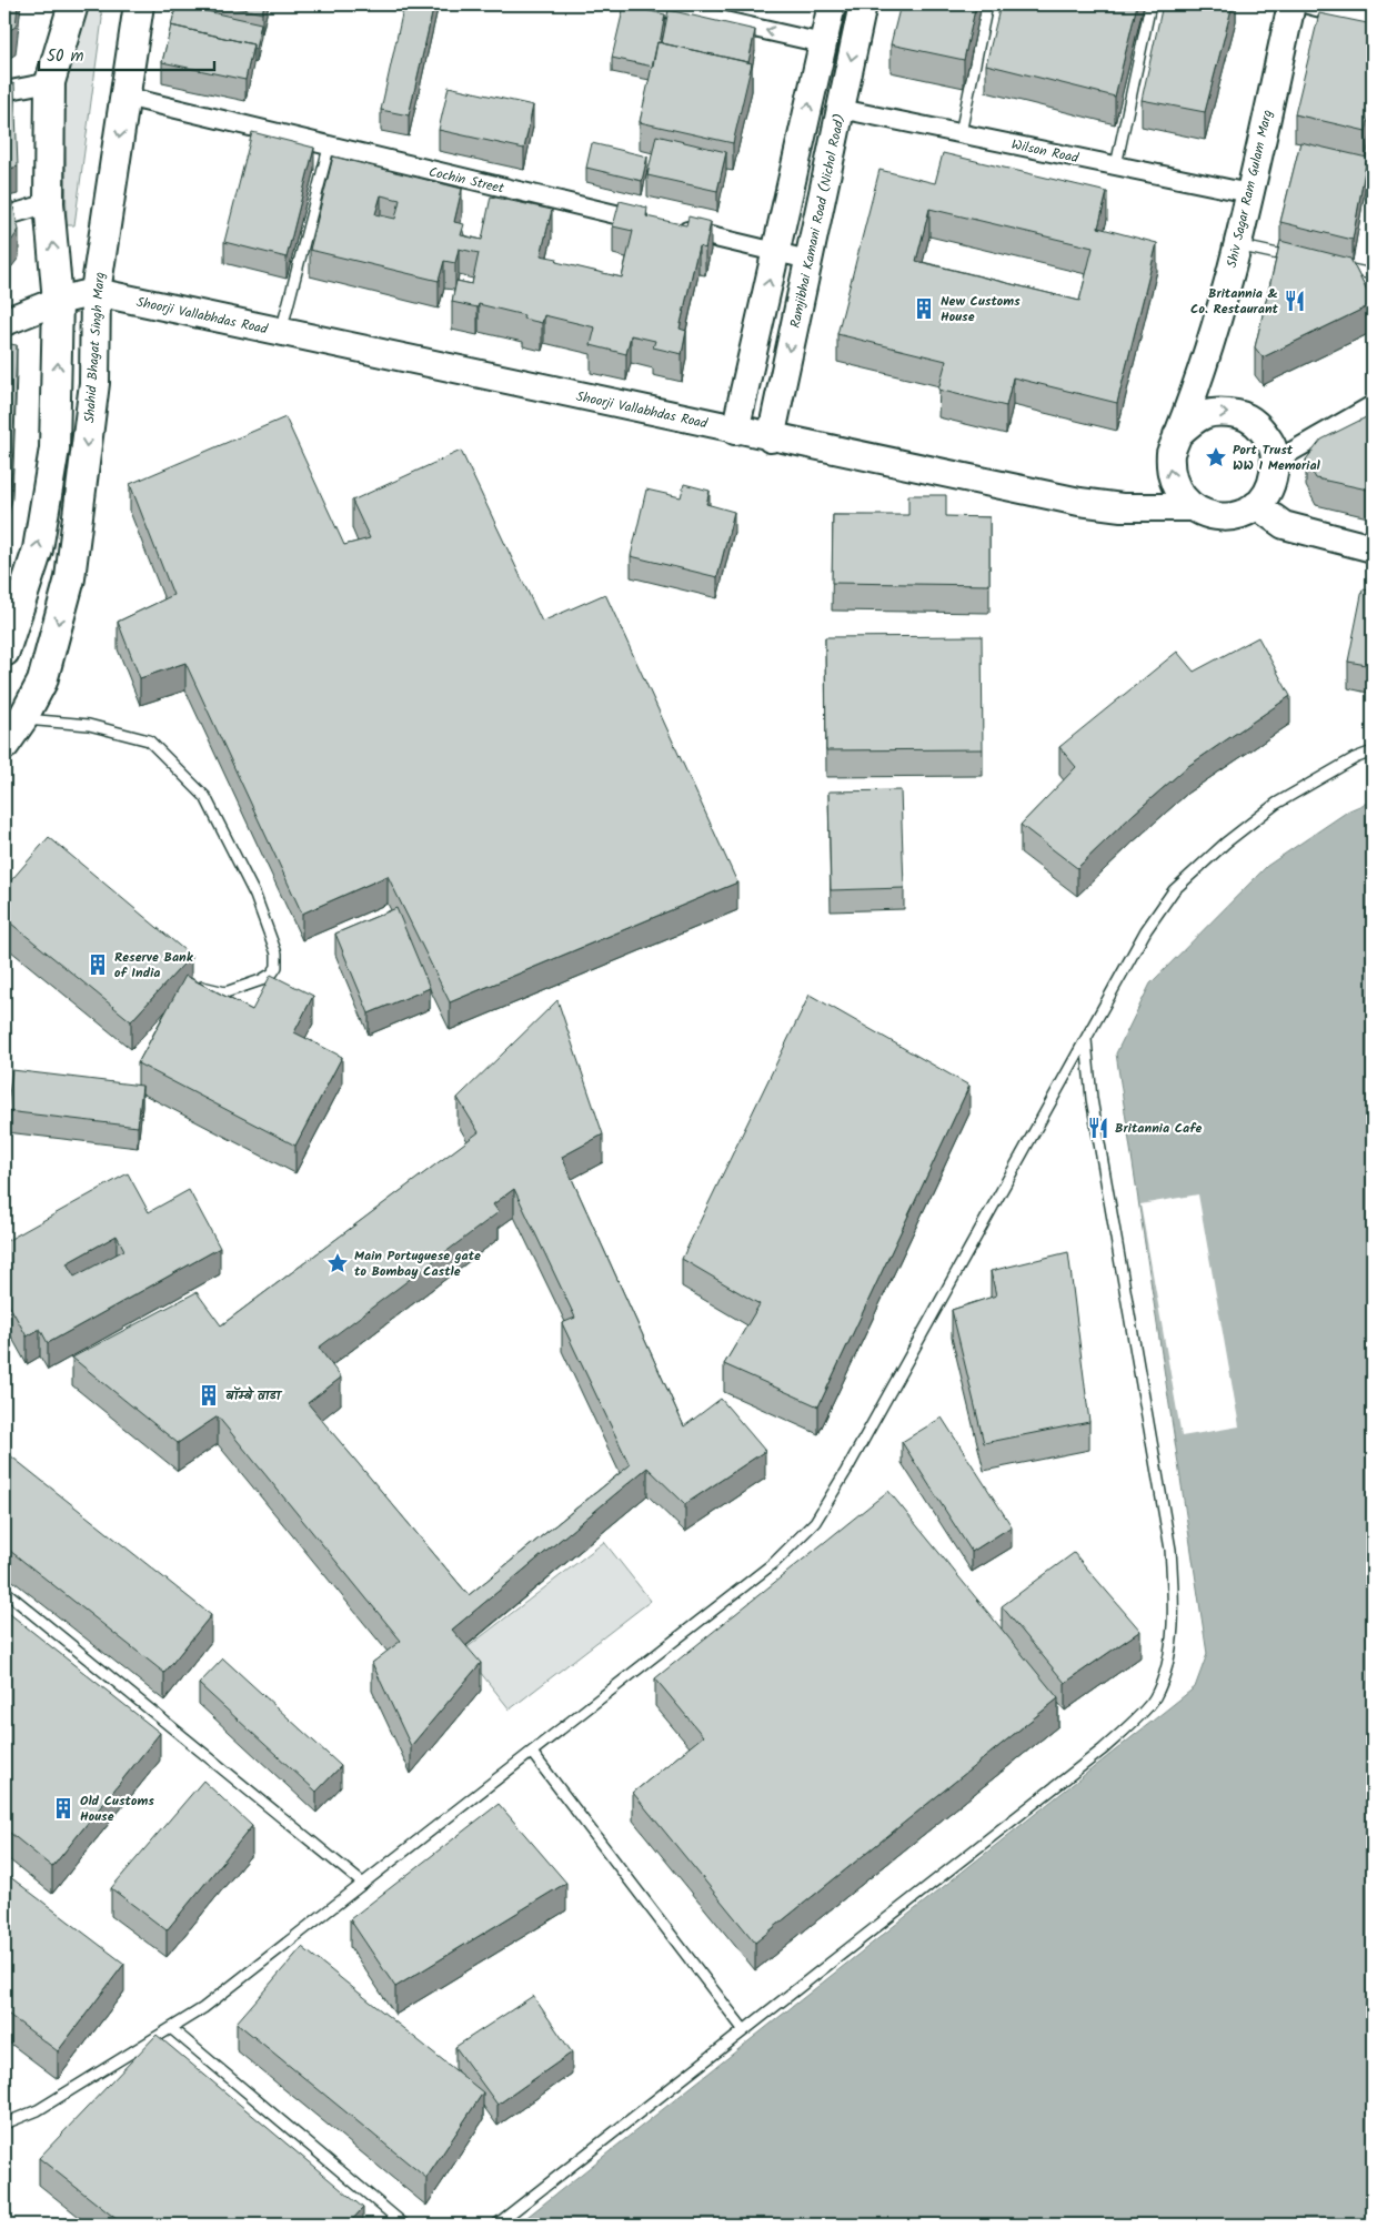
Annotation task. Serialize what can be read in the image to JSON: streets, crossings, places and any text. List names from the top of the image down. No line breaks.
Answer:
{"streets":{"main road":["Shahid Bhagat Singh Marg"],"street":["Wilson Road","Cochin Street","Shiv Sagar Ram Gulam Marg","Ramjibhai Kamani Road (Nichol Road)","Shoorji Vallabhdas Road"]},"crossings":[["Wilson Road","Shiv Sagar Ram Gulam Marg"],["Wilson Road","Ramjibhai Kamani Road (Nichol Road)"],["Cochin Street","Ramjibhai Kamani Road (Nichol Road)"],["Cochin Street","Shahid Bhagat Singh Marg"],["Shiv Sagar Ram Gulam Marg","Shoorji Vallabhdas Road"],["Ramjibhai Kamani Road (Nichol Road)","Shoorji Vallabhdas Road"],["Shoorji Vallabhdas Road","Shahid Bhagat Singh Marg"]],"places":{"restaurant":["Britannia & Co. Restaurant","Britannia Cafe"],"building":["New Customs House","Reserve Bank of India","बॉम्बे वाडा","Old Customs House"],"place":["Port Trust WW I Memorial","Main Portuguese gate to Bombay Castle"]},"scale_bar":"50 m"}
